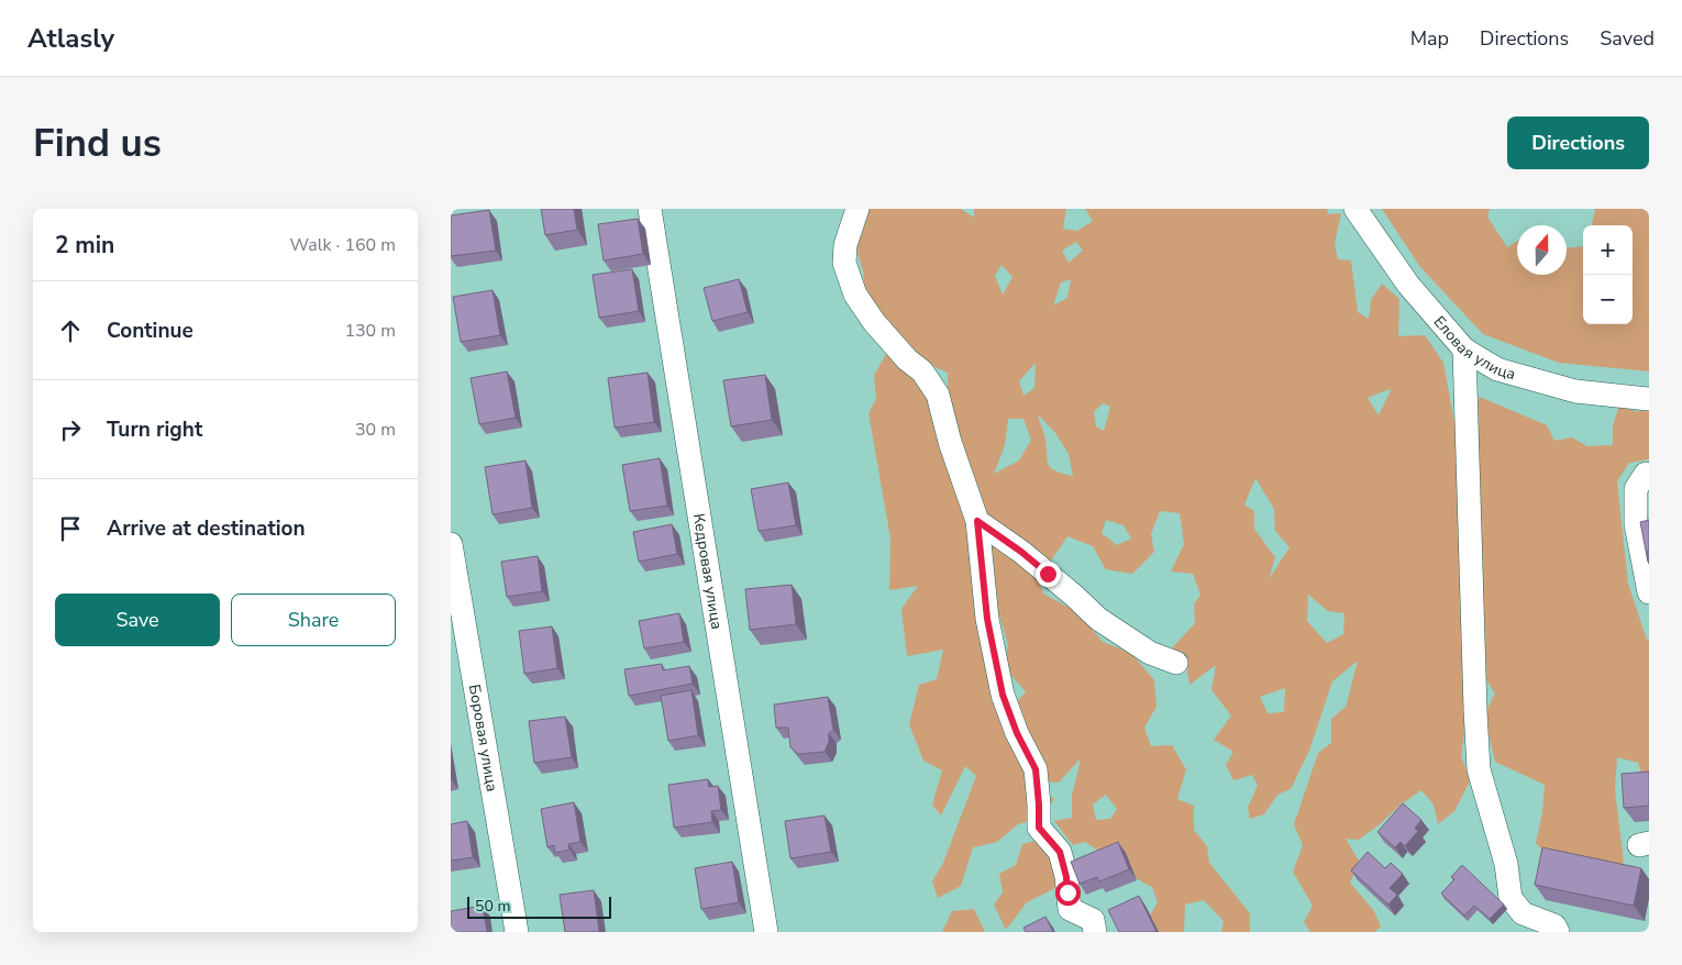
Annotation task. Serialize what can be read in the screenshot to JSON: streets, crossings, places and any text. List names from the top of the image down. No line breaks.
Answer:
{"streets":{"street":["Еловая улица","Кедровая улица","Боровая улица"]},"scale_bar":"50 m","north":"top","page":{"header":"Atlasly","nav":["Map","Directions","Saved"],"buttons":["Directions",["Save","Share"]],"title":"Find us","heading":["2 min","Walk · 160 m"],"map_buttons":["+","−"],"list":[["Continue","130 m"],["Turn right","30 m"],"Arrive at destination"],"scale":"50 m"}}
